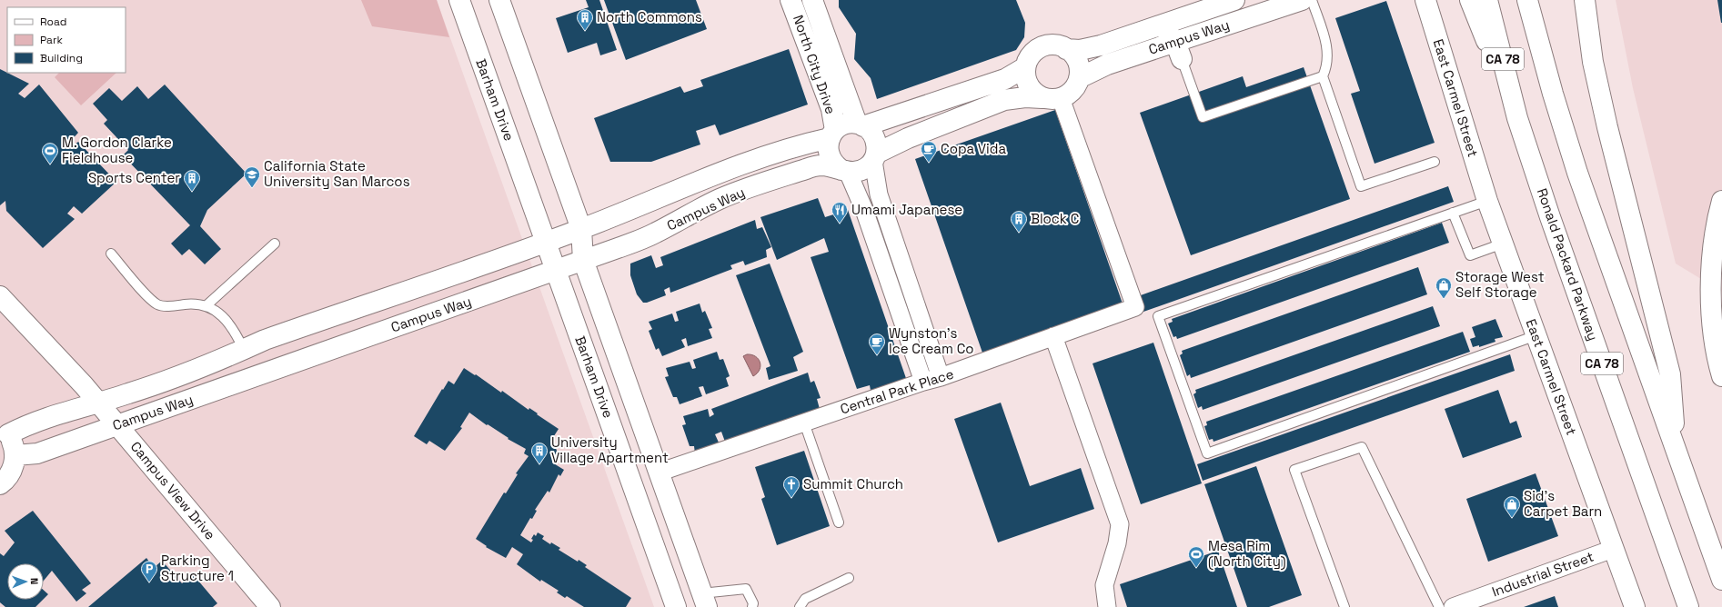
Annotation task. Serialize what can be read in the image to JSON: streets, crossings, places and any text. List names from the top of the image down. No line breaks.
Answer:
{"streets":{"main road":["Campus Way","CA 78","North City Drive","East Carmel Street","Barham Drive","Ronald Packard Parkway","Campus View Drive"],"street":["Central Park Place","Industrial Street"]},"crossings":[["Campus Way","North City Drive"],["Campus Way","Barham Drive"],["Campus Way","Central Park Place"],["Campus Way","Campus View Drive"],["East Carmel Street","Industrial Street"],["Barham Drive","Central Park Place"]],"places":{"building":["North Commons","Sports Center","Block C","University Village Apartment"],"cafe":["Copa Vida","Wynston's Ice Cream Co"],"sports":["M. Gordon Clarke Fieldhouse","Mesa Rim (North City)"],"school or university":["California State University San Marcos"],"restaurant":["Umami Japanese"],"shop":["Storage West Self Storage","Sid's Carpet Barn"],"church":["Summit Church"],"parking":["Parking Structure 1"]},"legend":["Road","Park","Building"],"north":"right"}
